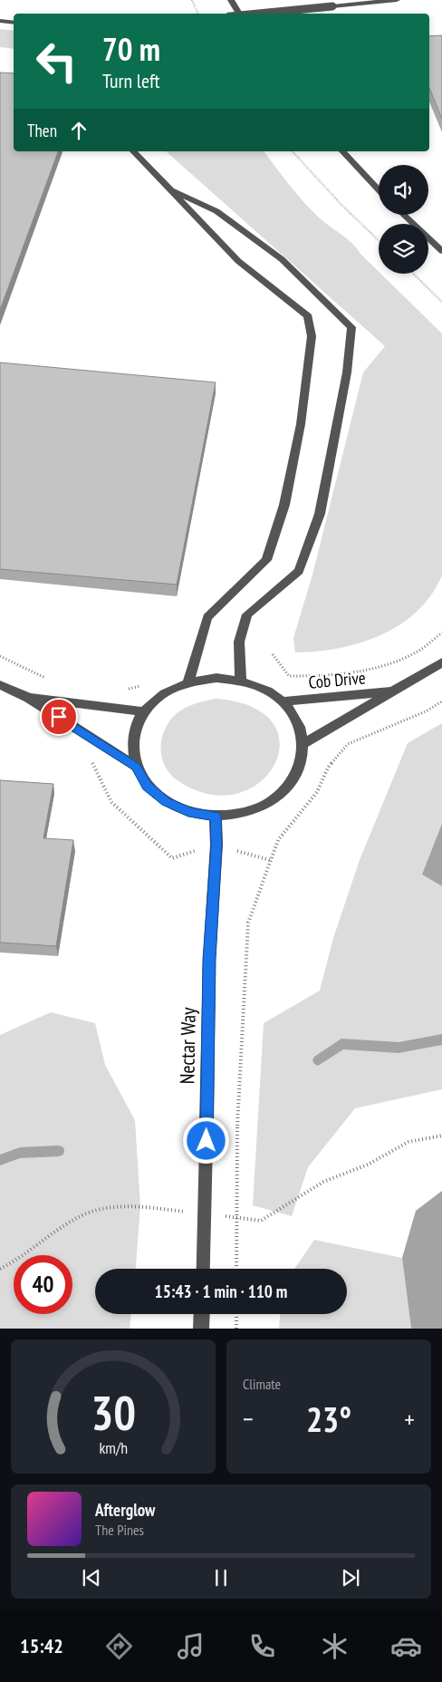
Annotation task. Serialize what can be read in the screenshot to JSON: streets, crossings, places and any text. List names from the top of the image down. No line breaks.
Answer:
{"streets":{"street":["Cob Drive","Nectar Way"]},"crossings":[["Cob Drive","Nectar Way"]],"page":{"turn":["70 m","Turn left"],"then":"Then","limit":"40","trip":"15:43 · 1 min · 110 m","tile":"Climate","heat":["−","23°","+"],"song":["Afterglow","The Pines"],"tabs":"15:42","gauge":["30","km/h"]}}
